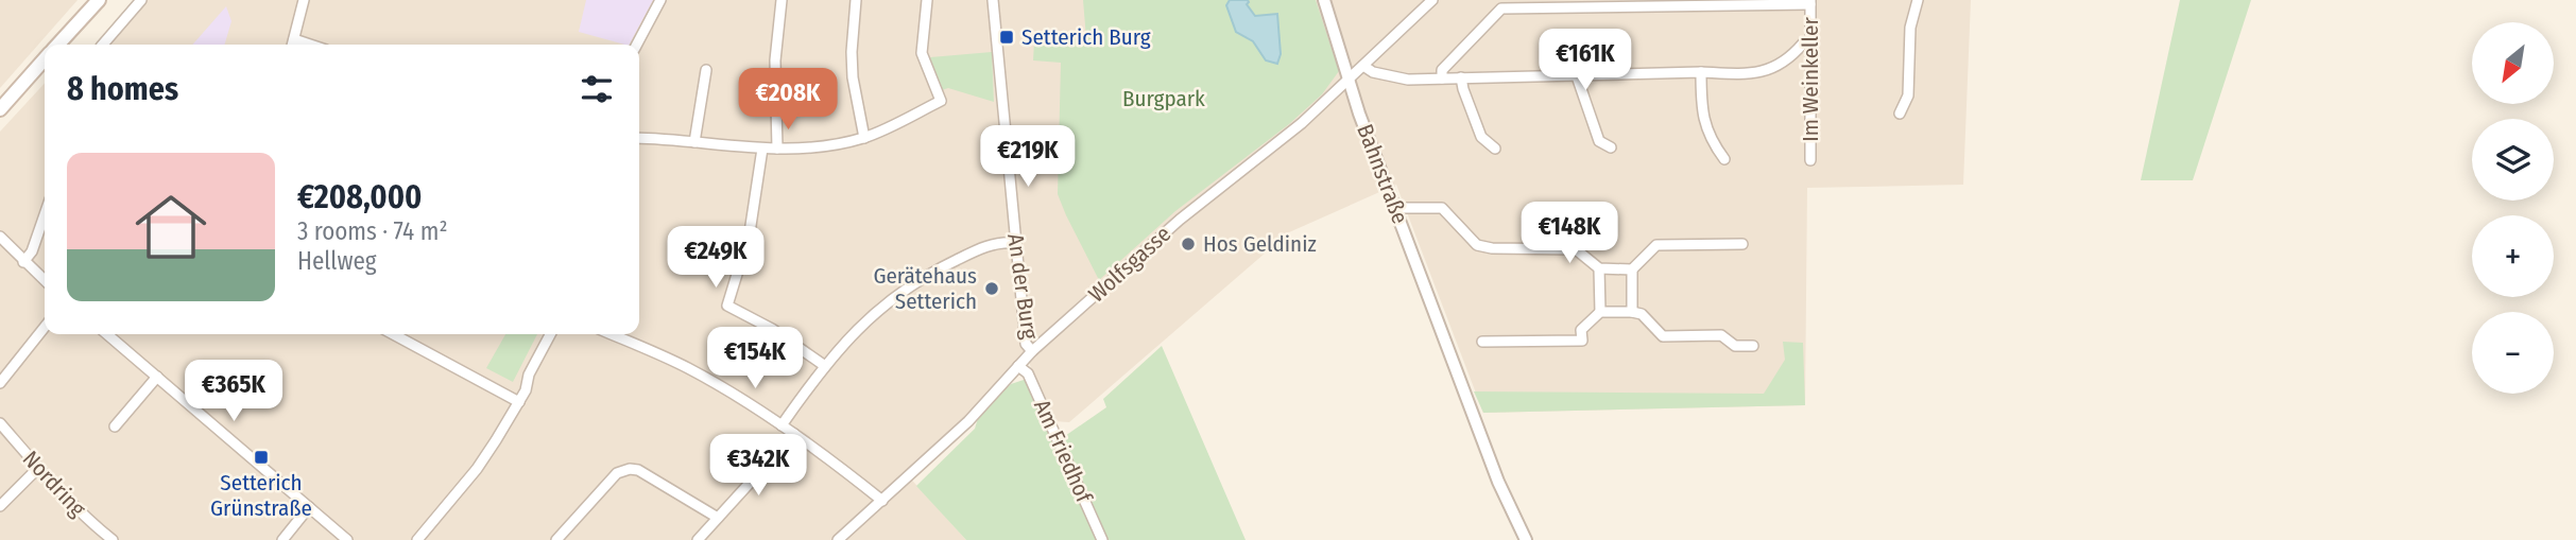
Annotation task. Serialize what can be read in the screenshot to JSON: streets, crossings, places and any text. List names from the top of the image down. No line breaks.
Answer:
{"streets":{"street":["Im Weinkeller","Bahnstraße","Wolfsgasse","An der Burg","Am Friedhof","Nordring"]},"crossings":[["Bahnstraße","Wolfsgasse"],["Wolfsgasse","An der Burg"],["Wolfsgasse","Am Friedhof"]],"parks":["Burgpark"],"places":{"transit":["Setterich Burg","Setterich Grünstraße"],"other":["Hos Geldiniz","Gerätehaus Setterich"]},"north":"bottom left","page":{"map_buttons":["+","−"],"price":["€161K","€208K","€219K","€148K","€249K","€154K","€365K","€342K"],"heading":"8 homes","list":[{"name":"€208,000","note":"3 rooms · 74 m² · Hellweg"}]}}
